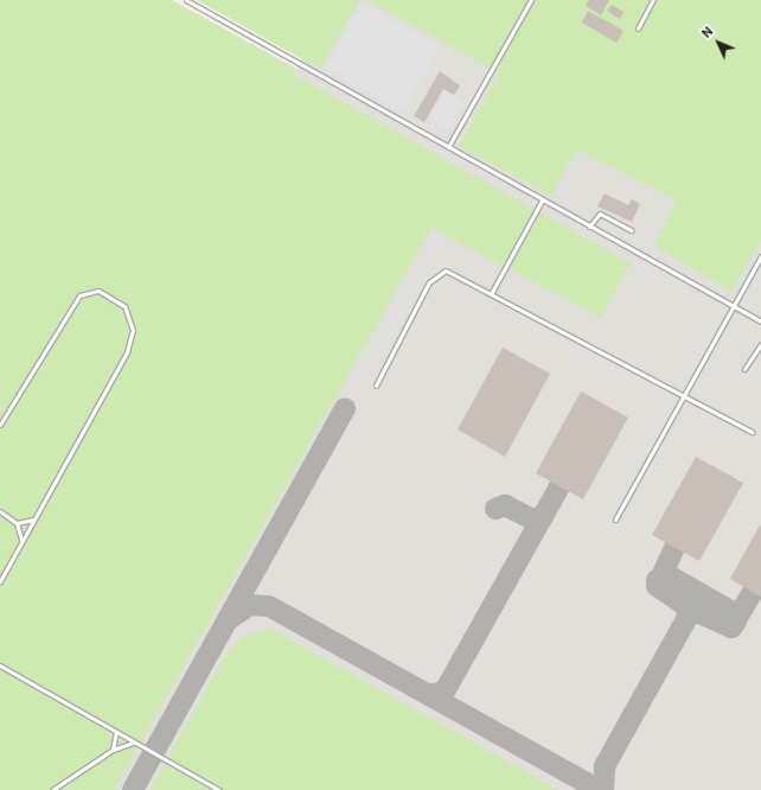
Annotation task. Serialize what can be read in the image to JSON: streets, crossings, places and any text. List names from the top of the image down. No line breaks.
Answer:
{"north":"top left"}
